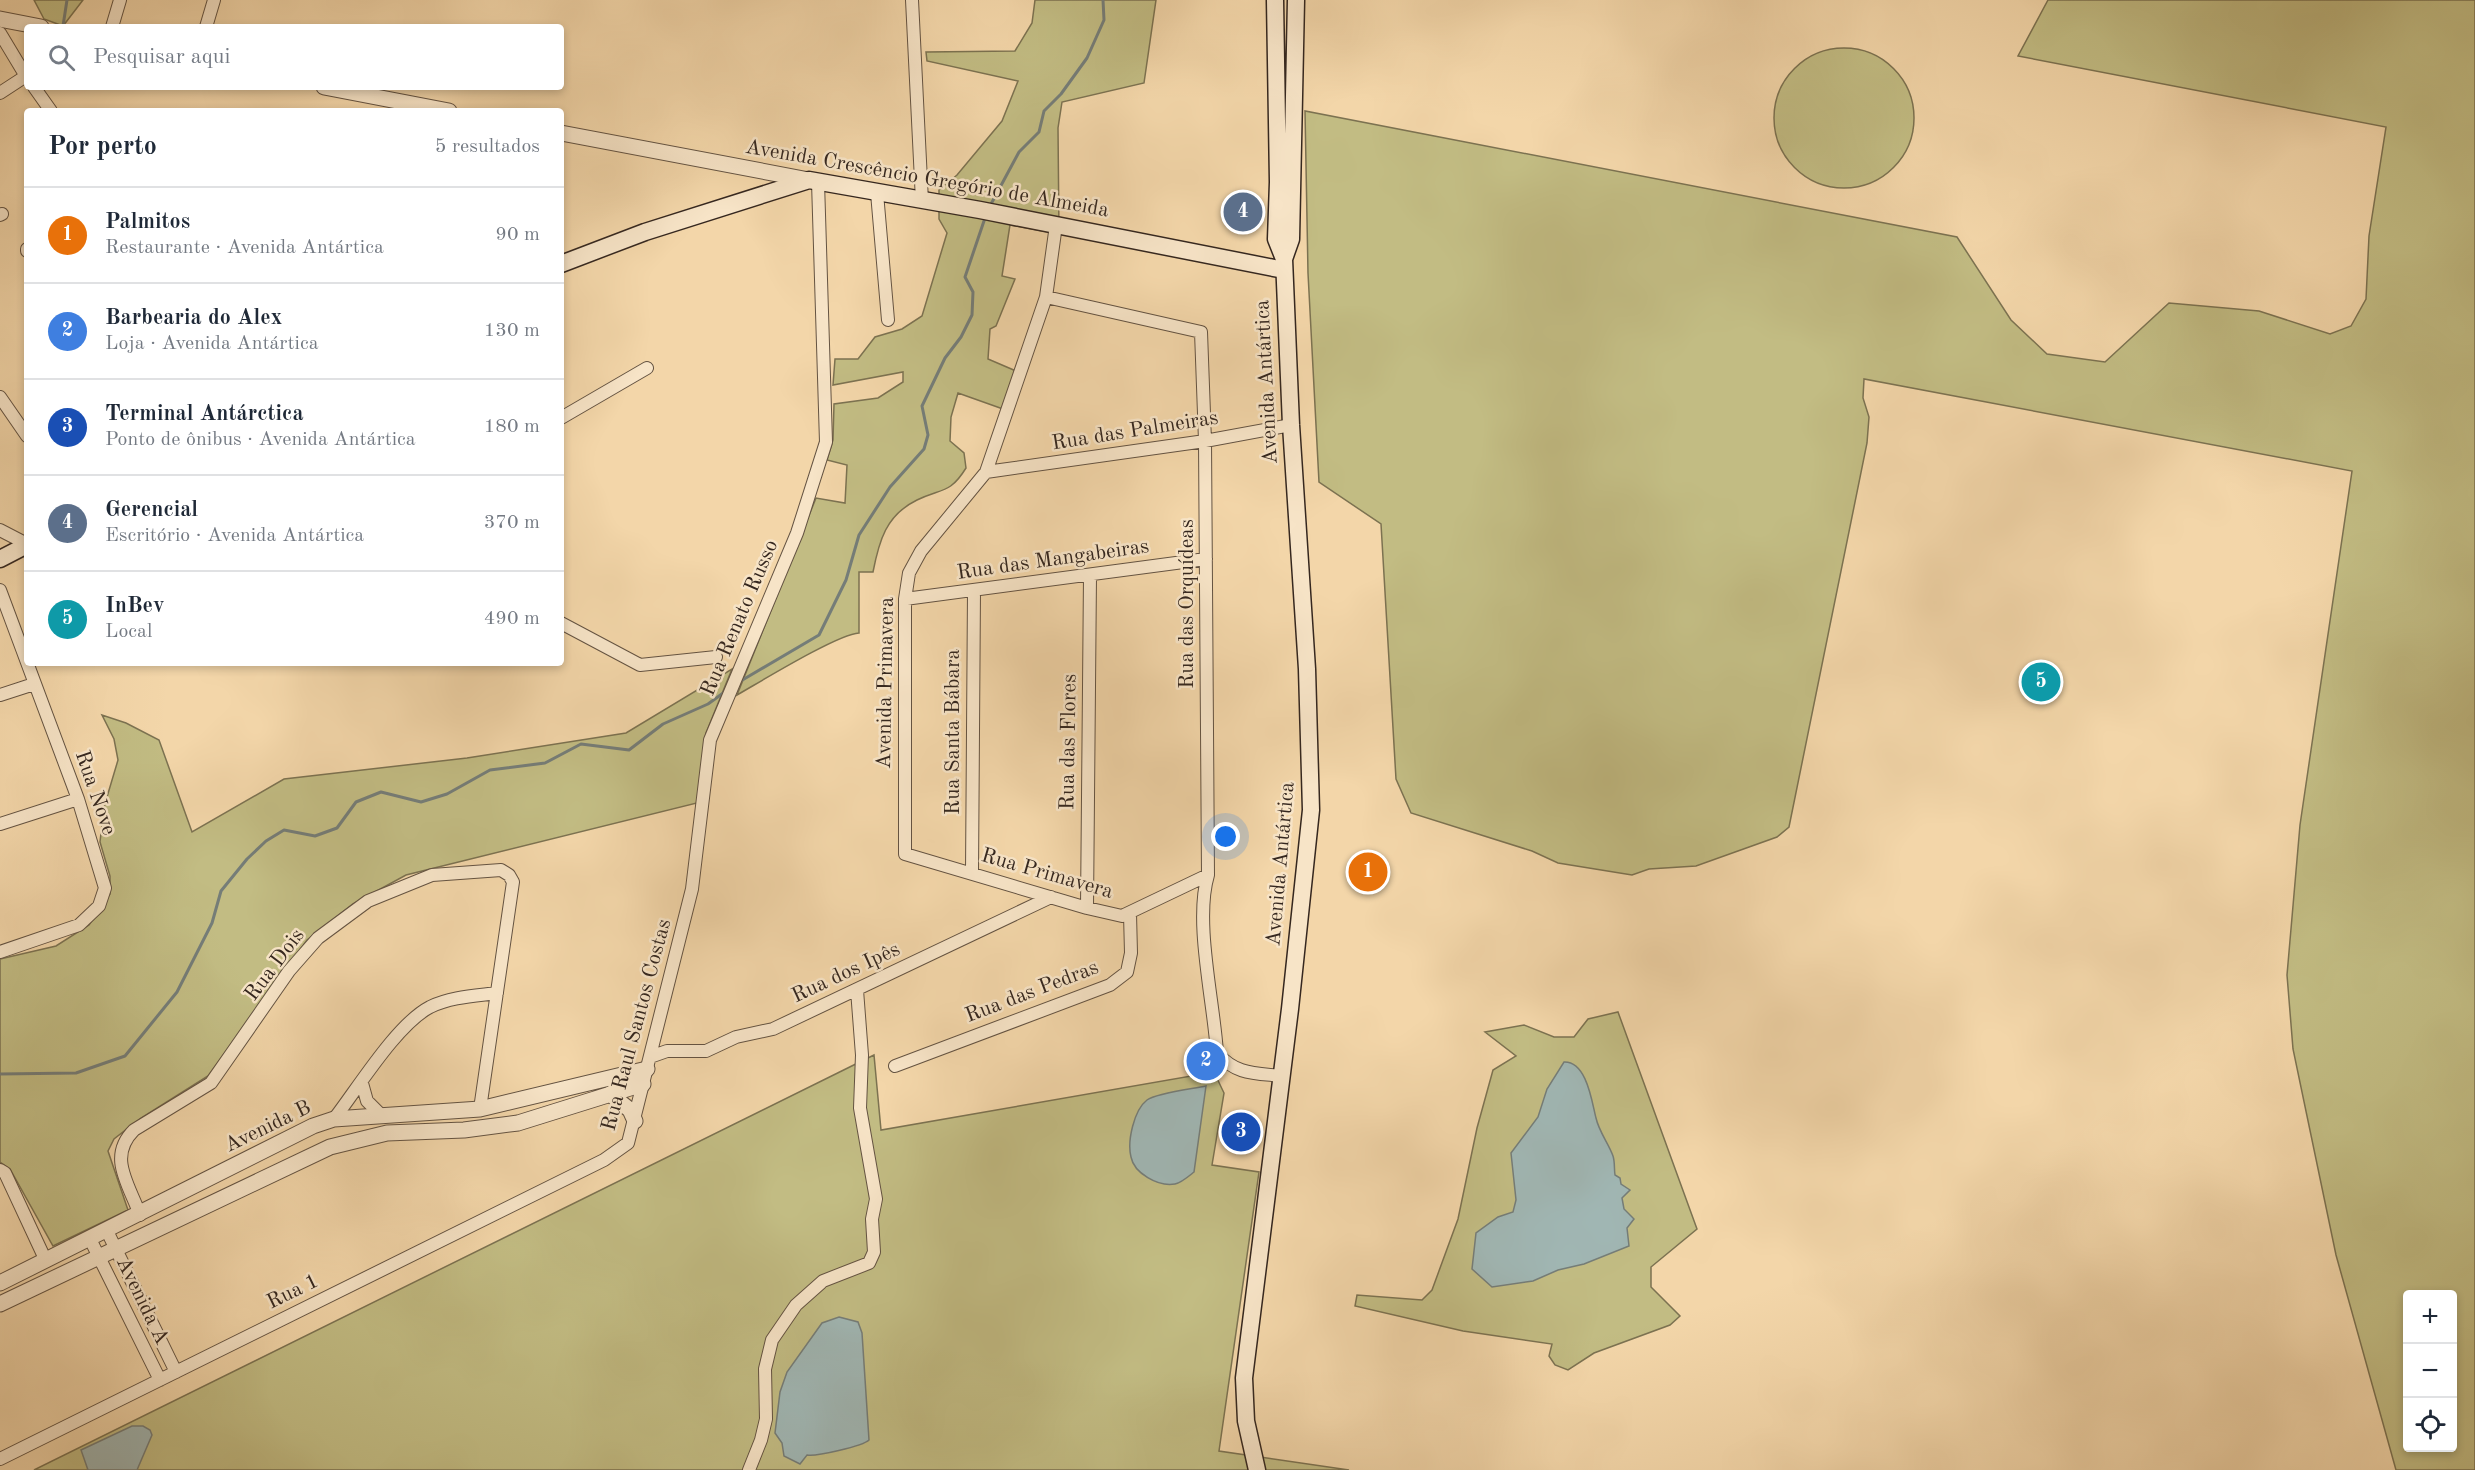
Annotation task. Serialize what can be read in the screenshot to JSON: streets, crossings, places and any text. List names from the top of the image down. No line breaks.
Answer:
{"streets":{"main road":["Avenida Crescêncio Gregório de Almeida","Avenida Antártica"],"street":["Rua das Palmeiras","Rua das Mangabeiras","Rua das Orquídeas","Rua Renato Russo","Avenida Primavera","Rua Santa Bábara","Rua das Flores","Rua Nove","Rua Primavera","Rua Dois","Rua dos Ipês","Rua das Pedras","Rua Raul Santos Costas","Avenida B","Rua 1","Avenida A"]},"crossings":[["Avenida Crescêncio Gregório de Almeida","Avenida Antártica"],["Avenida Crescêncio Gregório de Almeida","Rua Renato Russo"],["Avenida Crescêncio Gregório de Almeida","Avenida Primavera"],["Avenida Antártica","Rua das Palmeiras"],["Avenida Antártica","Rua das Orquídeas"],["Rua das Palmeiras","Rua das Orquídeas"],["Rua das Palmeiras","Avenida Primavera"],["Rua das Mangabeiras","Rua das Orquídeas"],["Rua das Mangabeiras","Avenida Primavera"],["Rua das Mangabeiras","Rua Santa Bábara"],["Rua das Mangabeiras","Rua das Flores"],["Rua das Orquídeas","Avenida Primavera"],["Rua das Orquídeas","Rua Primavera"],["Rua Renato Russo","Rua Raul Santos Costas"],["Avenida Primavera","Rua Primavera"],["Rua Santa Bábara","Rua Primavera"],["Rua das Flores","Rua Primavera"],["Rua Primavera","Rua dos Ipês"],["Rua Primavera","Rua das Pedras"],["Rua Dois","Avenida B"],["Rua dos Ipês","Rua Raul Santos Costas"],["Rua dos Ipês","Avenida B"],["Rua Raul Santos Costas","Avenida B"],["Rua Raul Santos Costas","Rua 1"],["Avenida B","Avenida A"],["Rua 1","Avenida A"]],"page":{"search":"Pesquisar aqui","heading":["Por perto","5 resultados"],"list":[{"mark":"1","name":"Palmitos","note":"Restaurante · Avenida Antártica","value":"90 m"},{"mark":"2","name":"Barbearia do Alex","note":"Loja · Avenida Antártica","value":"130 m"},{"mark":"3","name":"Terminal Antárctica","note":"Ponto de ônibus · Avenida Antártica","value":"180 m"},{"mark":"4","name":"Gerencial","note":"Escritório · Avenida Antártica","value":"370 m"},{"mark":"5","name":"InBev","note":"Local","value":"490 m"}],"pins":["4","5","1","2","3"],"map_buttons":["+","−"]}}
